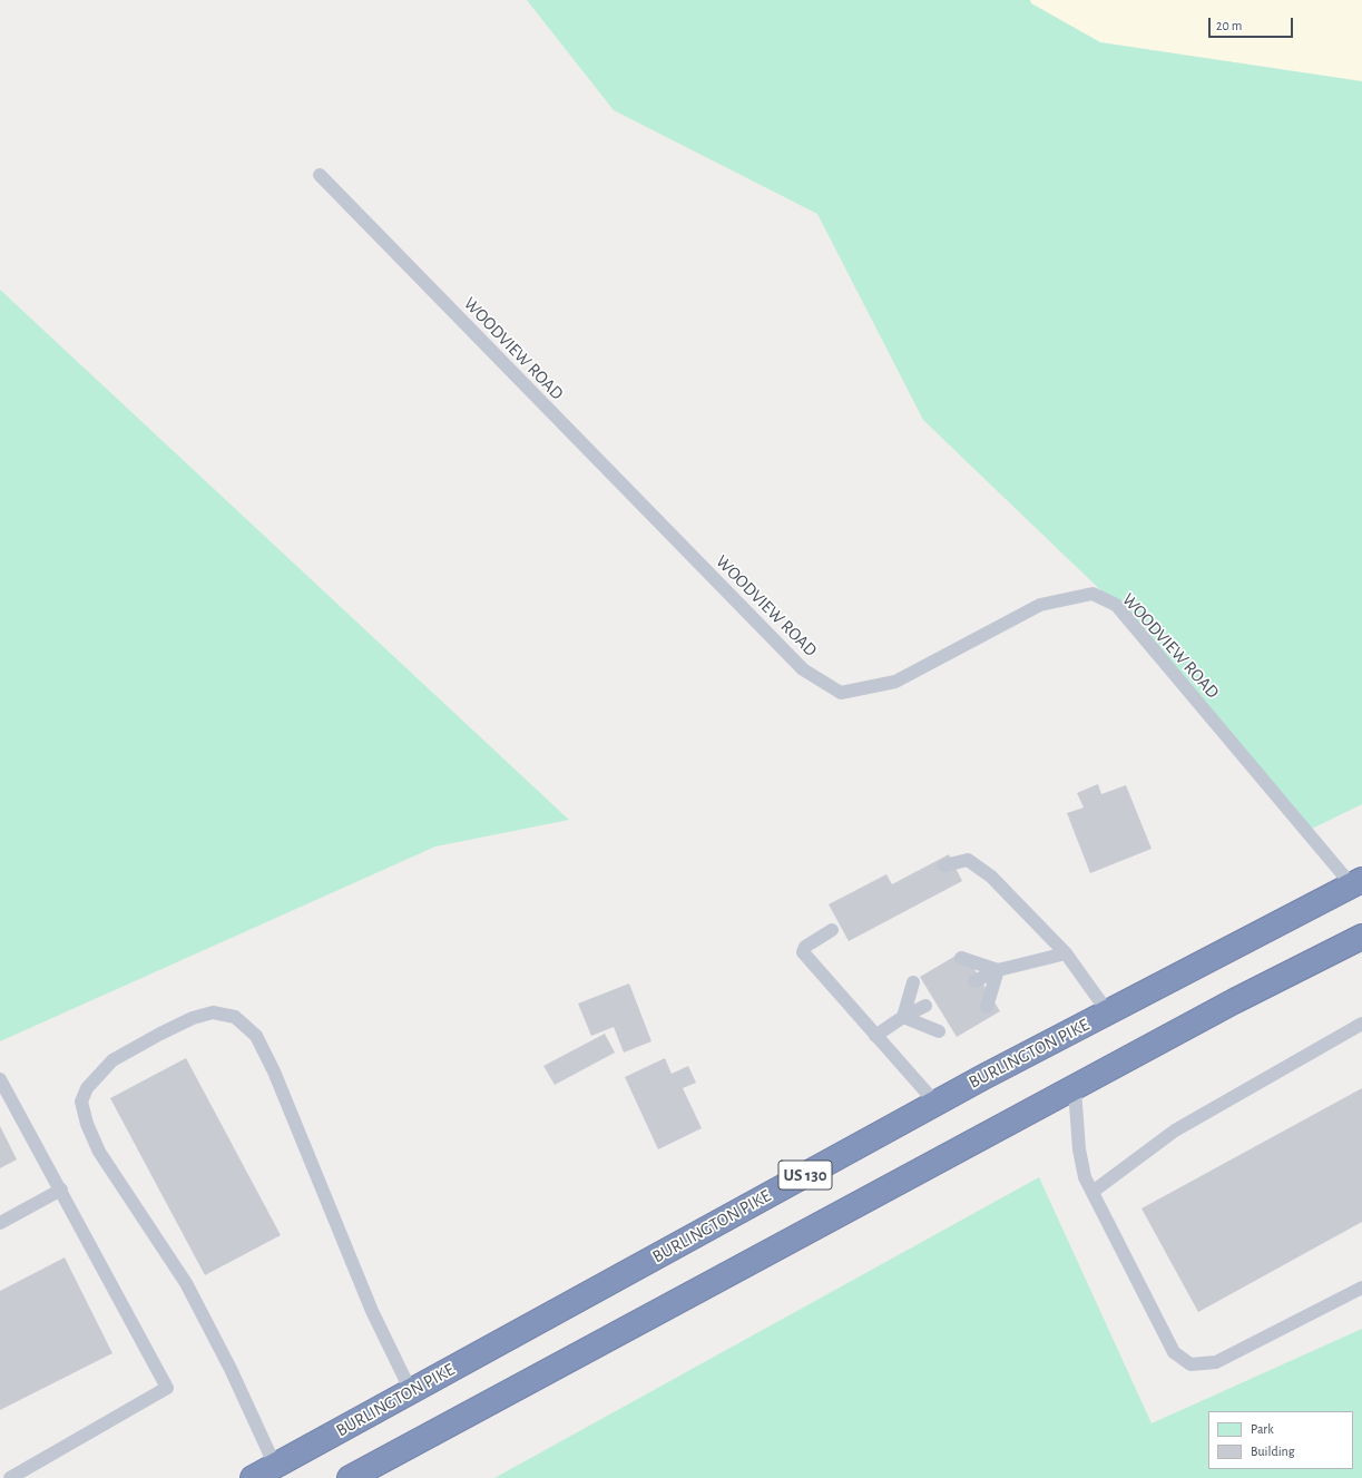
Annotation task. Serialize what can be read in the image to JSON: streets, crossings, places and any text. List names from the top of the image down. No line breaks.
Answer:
{"streets":{"highway":["BURLINGTON PIKE","US 130"],"lane":["WOODVIEW ROAD"]},"crossings":[["WOODVIEW ROAD","BURLINGTON PIKE"]],"legend":["Park","Building"],"scale_bar":"20 m"}
